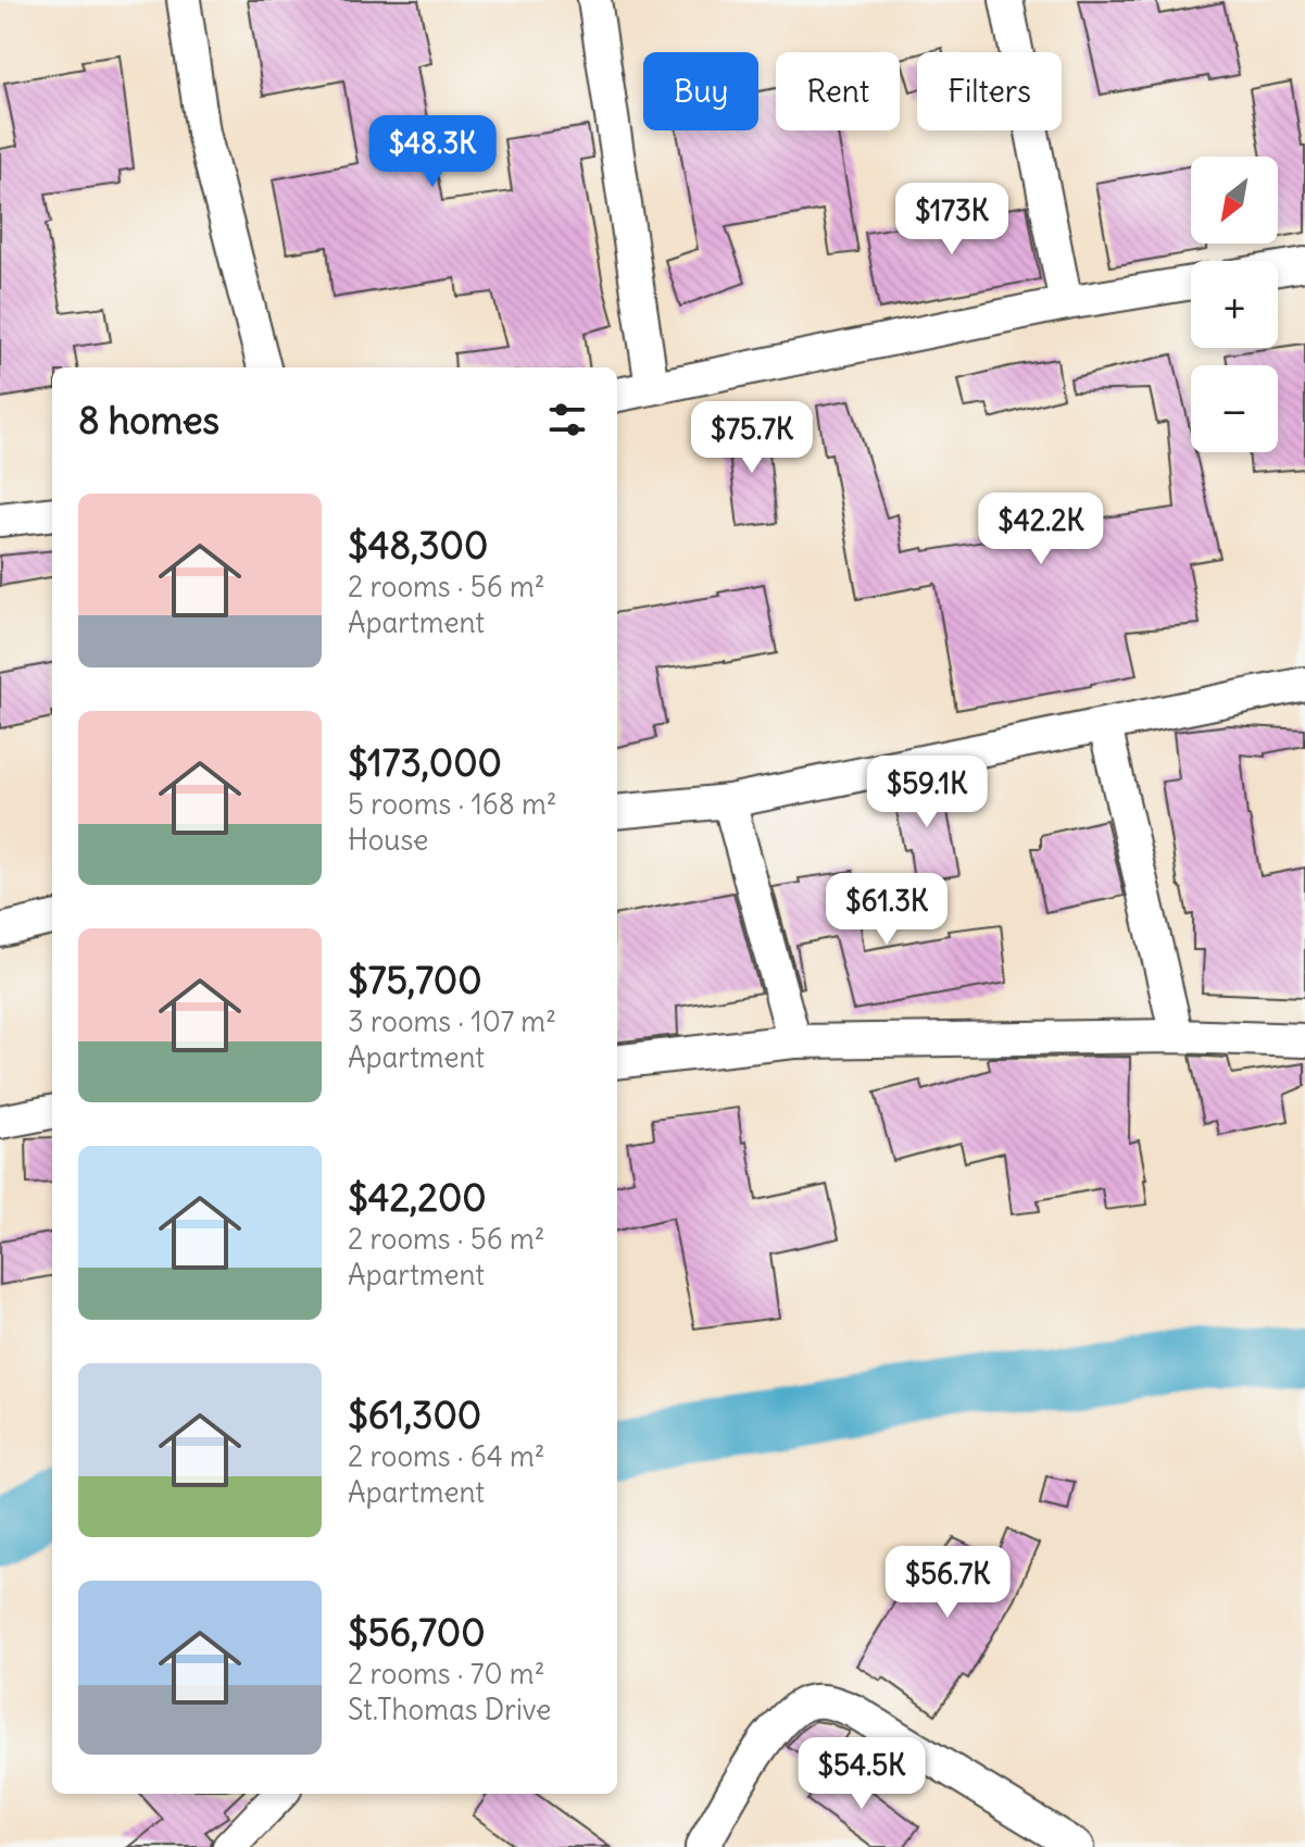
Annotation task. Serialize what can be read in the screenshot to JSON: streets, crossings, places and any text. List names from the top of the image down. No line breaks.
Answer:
{"north":"bottom left","page":{"chip":["Buy","Rent","Filters"],"price":["$48.3K","$173K","$75.7K","$42.2K","$59.1K","$61.3K","$56.7K","$54.5K"],"map_buttons":["+","−"],"heading":"8 homes","list":[{"name":"$48,300","note":"2 rooms · 56 m² · Apartment"},{"name":"$173,000","note":"5 rooms · 168 m² · House"},{"name":"$75,700","note":"3 rooms · 107 m² · Apartment"},{"name":"$42,200","note":"2 rooms · 56 m² · Apartment"},{"name":"$61,300","note":"2 rooms · 64 m² · Apartment"},{"name":"$56,700","note":"2 rooms · 70 m² · St.Thomas Drive"}]}}
